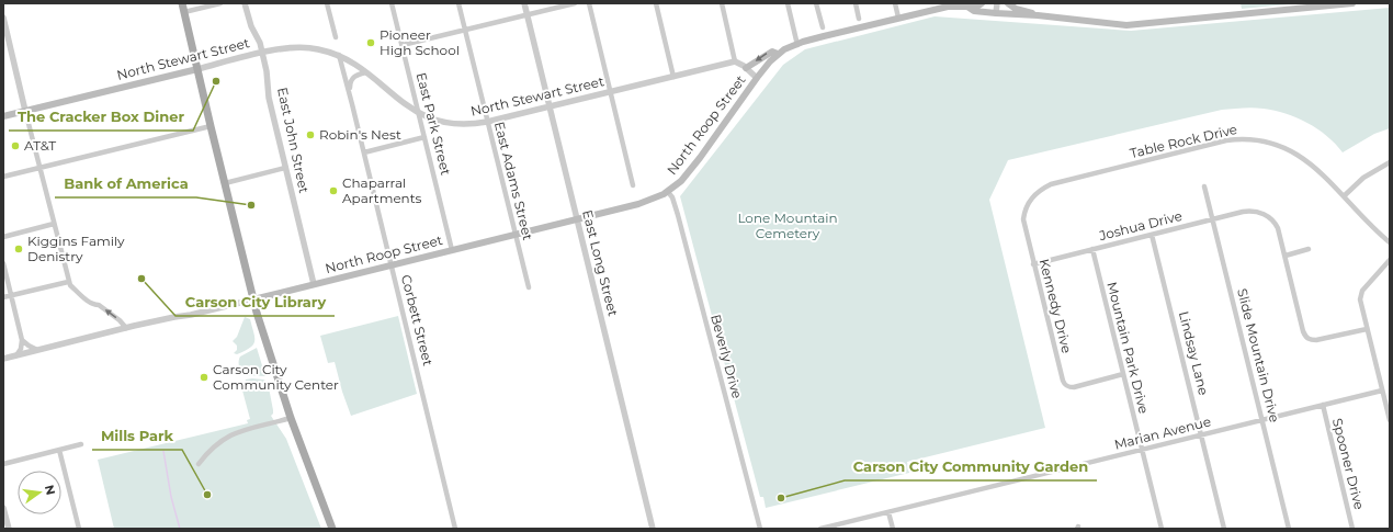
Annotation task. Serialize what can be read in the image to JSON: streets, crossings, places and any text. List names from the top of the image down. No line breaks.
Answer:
{"streets":{"main road":["North Stewart Street","North Roop Street"],"street":["East Park Street","East John Street","Table Rock Drive","East Adams Street","Joshua Drive","East Long Street","Kennedy Drive","Corbett Street","Mountain Park Drive","Lindsay Lane","Slide Mountain Drive","Beverly Drive","Marian Avenue","Spooner Drive"]},"crossings":[["North Stewart Street","East Park Street"],["North Stewart Street","East John Street"],["North Stewart Street","East Adams Street"],["North Stewart Street","East Long Street"],["North Stewart Street","Corbett Street"],["East Park Street","North Roop Street"],["North Roop Street","East John Street"],["North Roop Street","East Adams Street"],["North Roop Street","East Long Street"],["North Roop Street","Corbett Street"],["North Roop Street","Beverly Drive"],["Table Rock Drive","Kennedy Drive"],["Joshua Drive","Kennedy Drive"],["Joshua Drive","Mountain Park Drive"],["Joshua Drive","Lindsay Lane"],["Joshua Drive","Slide Mountain Drive"],["Kennedy Drive","Mountain Park Drive"],["Mountain Park Drive","Marian Avenue"],["Lindsay Lane","Marian Avenue"],["Slide Mountain Drive","Marian Avenue"],["Marian Avenue","Spooner Drive"]],"parks":["Lone Mountain Cemetery"],"places":["Pioneer High School","The Cracker Box Diner","Robin's Nest","AT&T","Chaparral Apartments","Bank of America","Kiggins Family Denistry","Carson City Library","Carson City Community Center","Mills Park","Carson City Community Garden"],"north":"right"}
